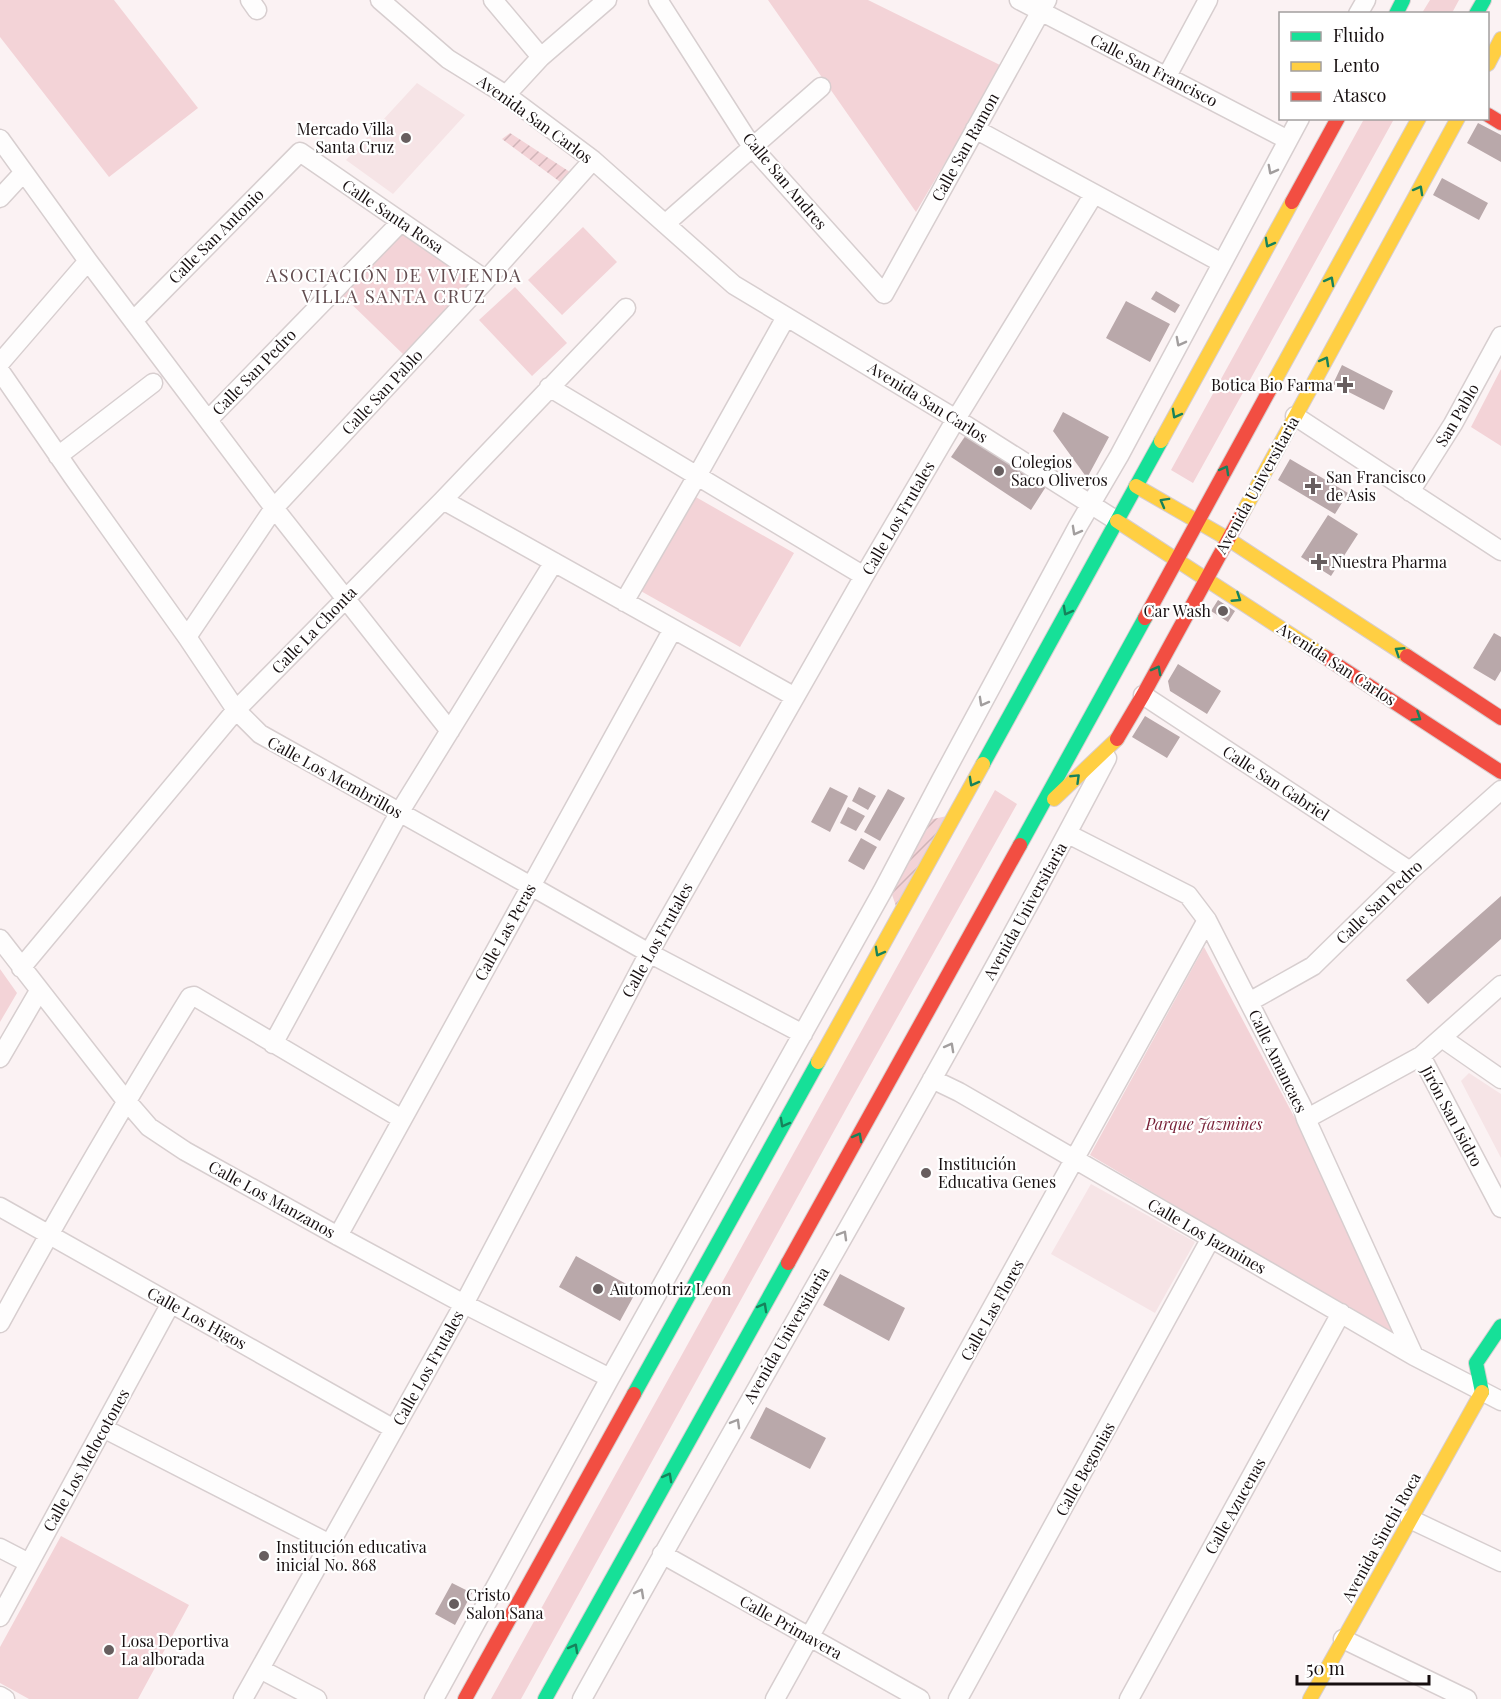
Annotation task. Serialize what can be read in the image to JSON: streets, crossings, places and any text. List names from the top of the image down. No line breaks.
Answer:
{"streets":{"main road":["Avenida San Carlos","Avenida Universitaria","Avenida Sinchi Roca"],"street":["Calle San Francisco","Calle San Ramon","Calle San Andres","Calle Santa Rosa","Calle San Antonio","Calle San Pedro","Calle San Pablo","San Pablo","Calle Los Frutales","Calle La Chonta","Calle Los Membrillos","Calle San Gabriel","Calle Las Peras","Calle Amancaes","Jirón San Isidro","Calle Los Manzanos","Calle Los Jazmines","Calle Las Flores","Calle Los Higos","Calle Los Melocotones","Calle Begonias","Calle Azucenas","Calle Primavera"]},"crossings":[["Calle San Francisco","Calle San Ramon"],["Avenida San Carlos","Calle San Pablo"],["Avenida San Carlos","Avenida Universitaria"],["Avenida San Carlos","Calle Los Frutales"],["Calle San Ramon","Calle San Andres"],["Calle Santa Rosa","Calle San Antonio"],["Calle Santa Rosa","Calle San Pedro"],["Calle Santa Rosa","Calle San Pablo"],["Calle San Pedro","Calle San Gabriel"],["Calle San Pedro","Calle Amancaes"],["Calle San Pablo","Calle Los Membrillos"],["Avenida Universitaria","Calle San Gabriel"],["Avenida Universitaria","Calle Amancaes"],["Avenida Universitaria","Calle Los Jazmines"],["Avenida Universitaria","Calle Primavera"],["Calle Los Frutales","Calle Los Membrillos"],["Calle Los Frutales","Calle Los Manzanos"],["Calle Los Frutales","Calle Los Higos"],["Calle La Chonta","Calle Los Membrillos"],["Calle La Chonta","Calle Los Manzanos"],["Calle Los Membrillos","Calle Las Peras"],["Calle Las Peras","Calle Los Manzanos"],["Calle Amancaes","Calle Los Jazmines"],["Calle Amancaes","Calle Las Flores"],["Calle Los Jazmines","Calle Las Flores"],["Calle Los Jazmines","Calle Begonias"],["Calle Los Jazmines","Calle Azucenas"],["Calle Los Jazmines","Avenida Sinchi Roca"],["Calle Las Flores","Calle Primavera"],["Calle Los Higos","Calle Los Melocotones"]],"districts":["ASOCIACIÓN DE VIVIENDA VILLA SANTA CRUZ"],"parks":["Parque Jazmines"],"places":{"other":["Mercado Villa Santa Cruz","Colegios Saco Oliveros","Car Wash","Institución Educativa Genes","Automotriz Leon","Institución educativa inicial No. 868","Cristo Salon Sana","Losa Deportiva La alborada"],"health":["Botica Bio Farma","San Francisco de Asis","Nuestra Pharma"]},"legend":["Fluido","Lento","Atasco"],"scale_bar":"50 m"}
